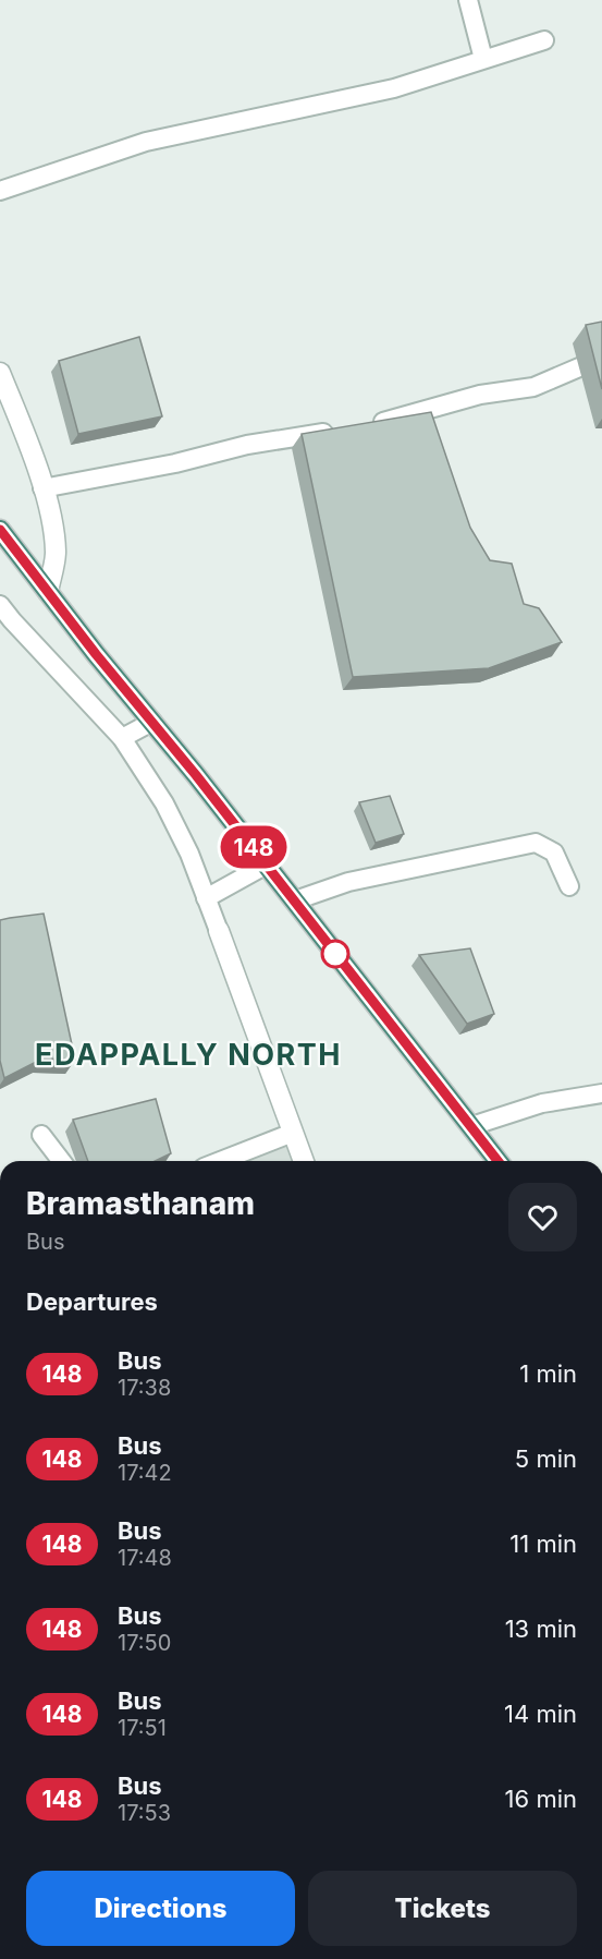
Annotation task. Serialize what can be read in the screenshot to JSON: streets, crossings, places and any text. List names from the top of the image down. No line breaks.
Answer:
{"districts":["EDAPPALLY NORTH"],"lines":["bus line 148"],"page":{"on_map":"148","heading":[["Bramasthanam","Bus"],"Departures"],"list":[{"mark":"148","name":"Bus","note":"17:38","value":"1 min"},{"mark":"148","name":"Bus","note":"17:42","value":"5 min"},{"mark":"148","name":"Bus","note":"17:48","value":"11 min"},{"mark":"148","name":"Bus","note":"17:50","value":"13 min"},{"mark":"148","name":"Bus","note":"17:51","value":"14 min"},{"mark":"148","name":"Bus","note":"17:53","value":"16 min"}],"buttons":["Directions","Tickets"]}}
